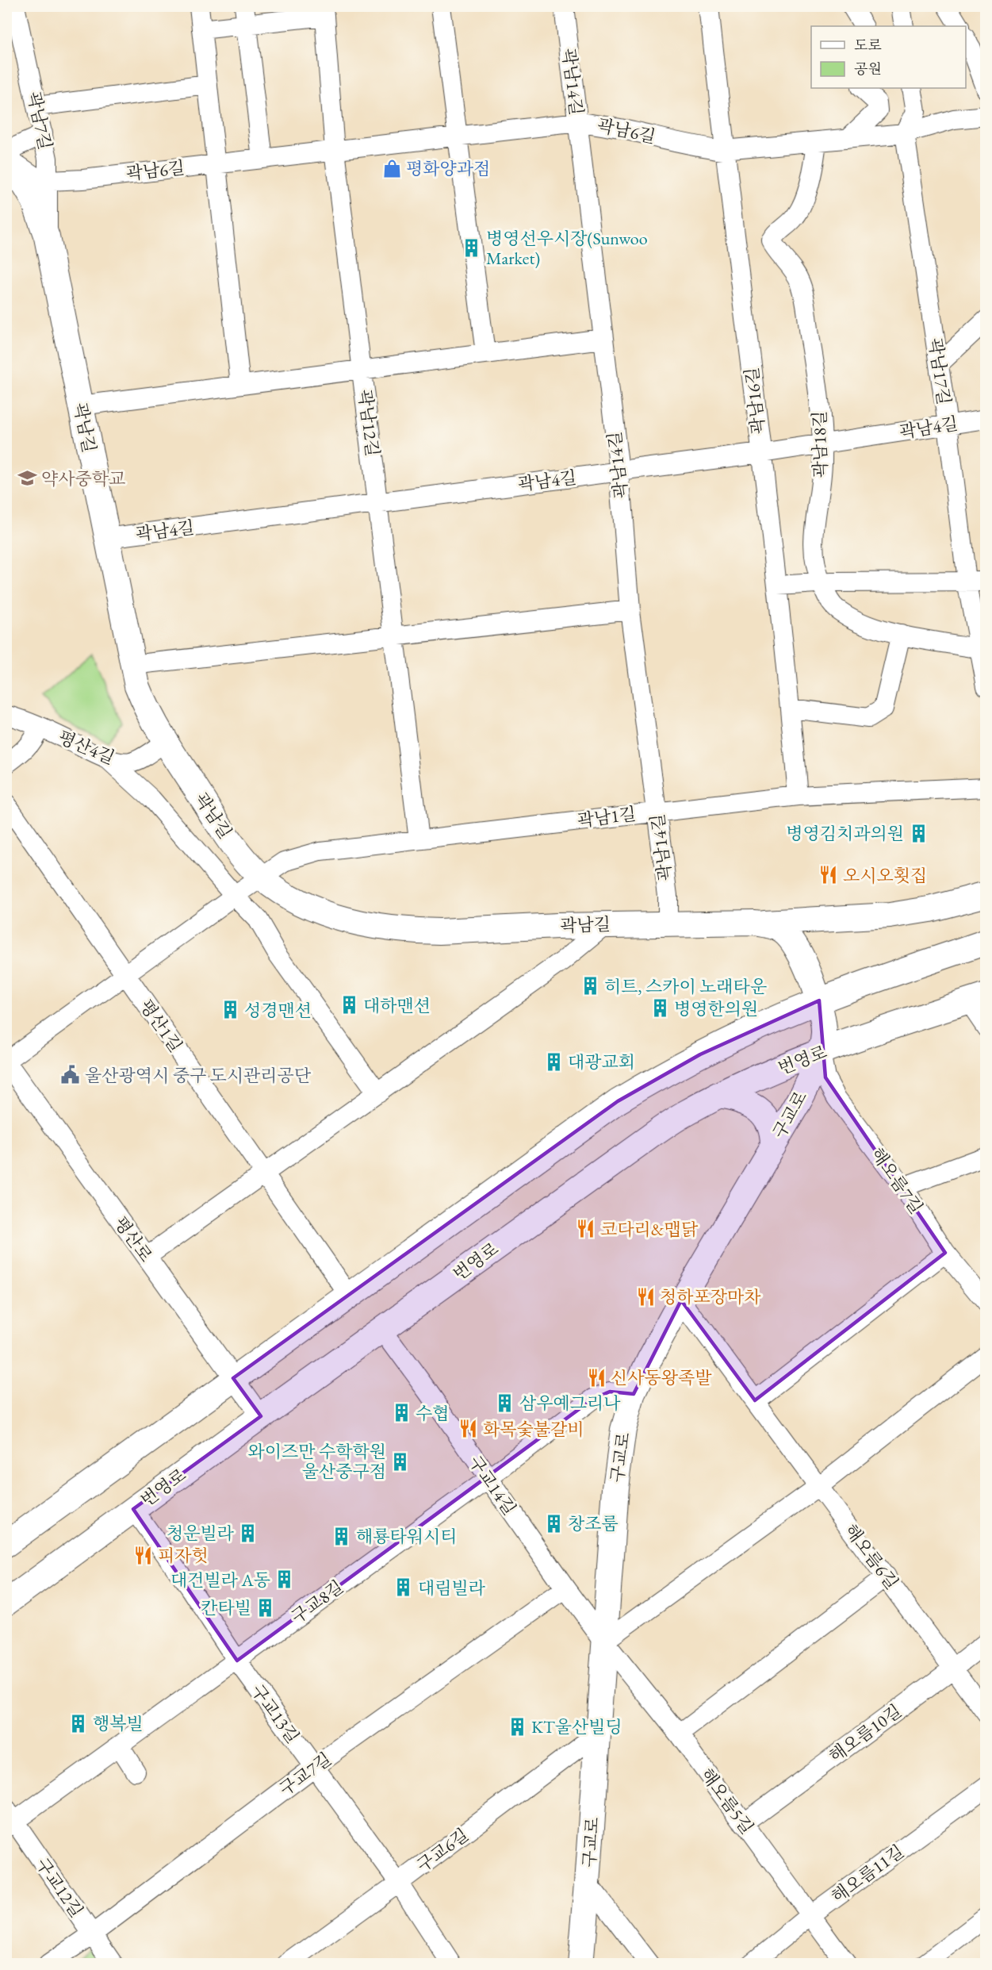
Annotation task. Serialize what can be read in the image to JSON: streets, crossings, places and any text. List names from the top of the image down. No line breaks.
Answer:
{"streets":{"main road":["곽남길","번영로","구교로"],"street":["곽남14길","곽남7길","곽남6길","곽남17길","곽남16길","곽남12길","곽남4길","곽남18길","평산4길","곽남1길","평산1길","해오름7길","평산로","구교14길","해오름6길","구교8길","구교13길","해오름10길","구교7길","해오름5길","구교6길","해오름11길","구교12길"]},"crossings":[["곽남14길","곽남6길"],["곽남14길","곽남길"],["곽남14길","곽남4길"],["곽남14길","곽남1길"],["곽남7길","곽남6길"],["곽남7길","곽남길"],["곽남6길","곽남17길"],["곽남6길","곽남16길"],["곽남6길","곽남12길"],["곽남6길","곽남18길"],["곽남17길","곽남4길"],["곽남17길","곽남18길"],["곽남16길","곽남4길"],["곽남16길","곽남1길"],["곽남12길","곽남4길"],["곽남12길","곽남1길"],["곽남길","곽남4길"],["곽남길","평산4길"],["곽남길","곽남1길"],["곽남길","구교로"],["곽남4길","곽남18길"],["곽남1길","평산1길"],["곽남1길","평산로"],["번영로","구교로"],["번영로","해오름7길"],["번영로","평산로"],["번영로","구교14길"],["번영로","구교13길"],["구교로","해오름7길"],["구교로","구교14길"],["구교로","해오름6길"],["구교로","구교8길"],["구교로","해오름5길"],["구교로","구교6길"],["구교14길","구교8길"],["구교14길","구교7길"],["구교14길","해오름5길"],["해오름6길","해오름10길"],["구교8길","구교13길"],["구교8길","구교12길"],["구교13길","구교7길"],["구교13길","구교6길"],["해오름10길","해오름5길"],["구교7길","구교12길"],["해오름5길","해오름11길"]],"places":{"shop":["평화양과점"],"building":["병영선우시장(Sunwoo Market)","병영김치과의원","히트, 스카이 노래타운","대하맨션","병영한의원","성경맨션","대광교회","삼우예그리나","수협","와이즈만 수학학원 울산중구점","창조룸","청운빌라","해룡타워시티","대건빌라 A동","대림빌라","칸타빌","행복빌","KT울산빌딩"],"school or university":["약사중학교"],"restaurant":["오시오횟집","코다리&맵닭","청하포장마차","신사동왕족발","화목숯불갈비","피자헛"],"public building":["울산광역시 중구 도시관리공단"]},"legend":["도로","공원"]}
